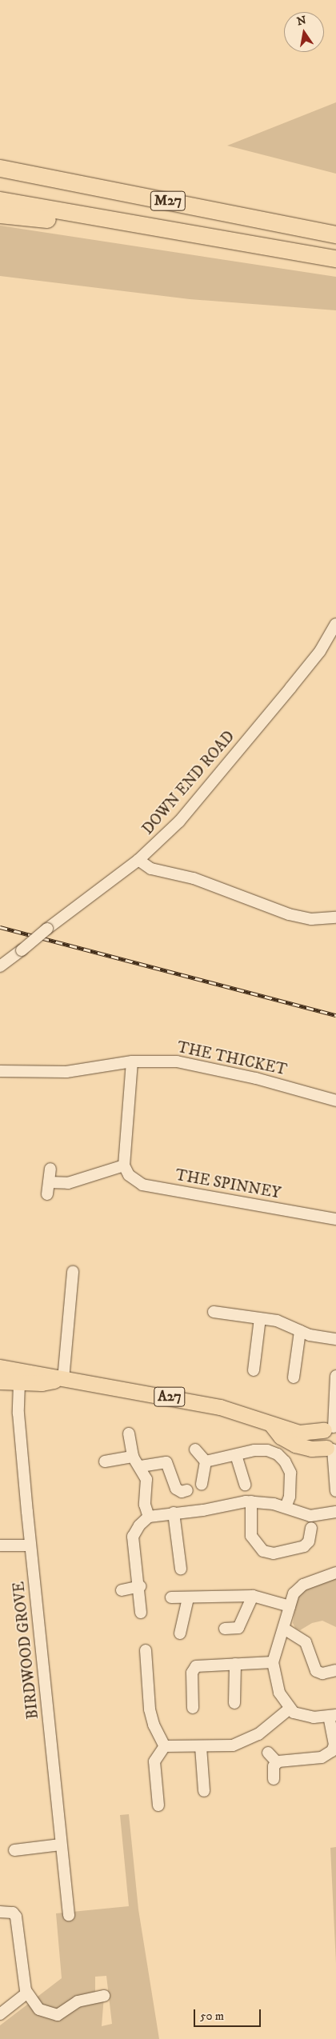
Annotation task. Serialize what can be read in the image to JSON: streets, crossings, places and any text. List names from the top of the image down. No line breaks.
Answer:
{"streets":{"highway":["M27"],"main road":["A27"],"street":["DOWN END ROAD","THE THICKET","THE SPINNEY","BIRDWOOD GROVE"]},"crossings":[["A27","BIRDWOOD GROVE"]],"scale_bar":"50 m","north":"top"}
